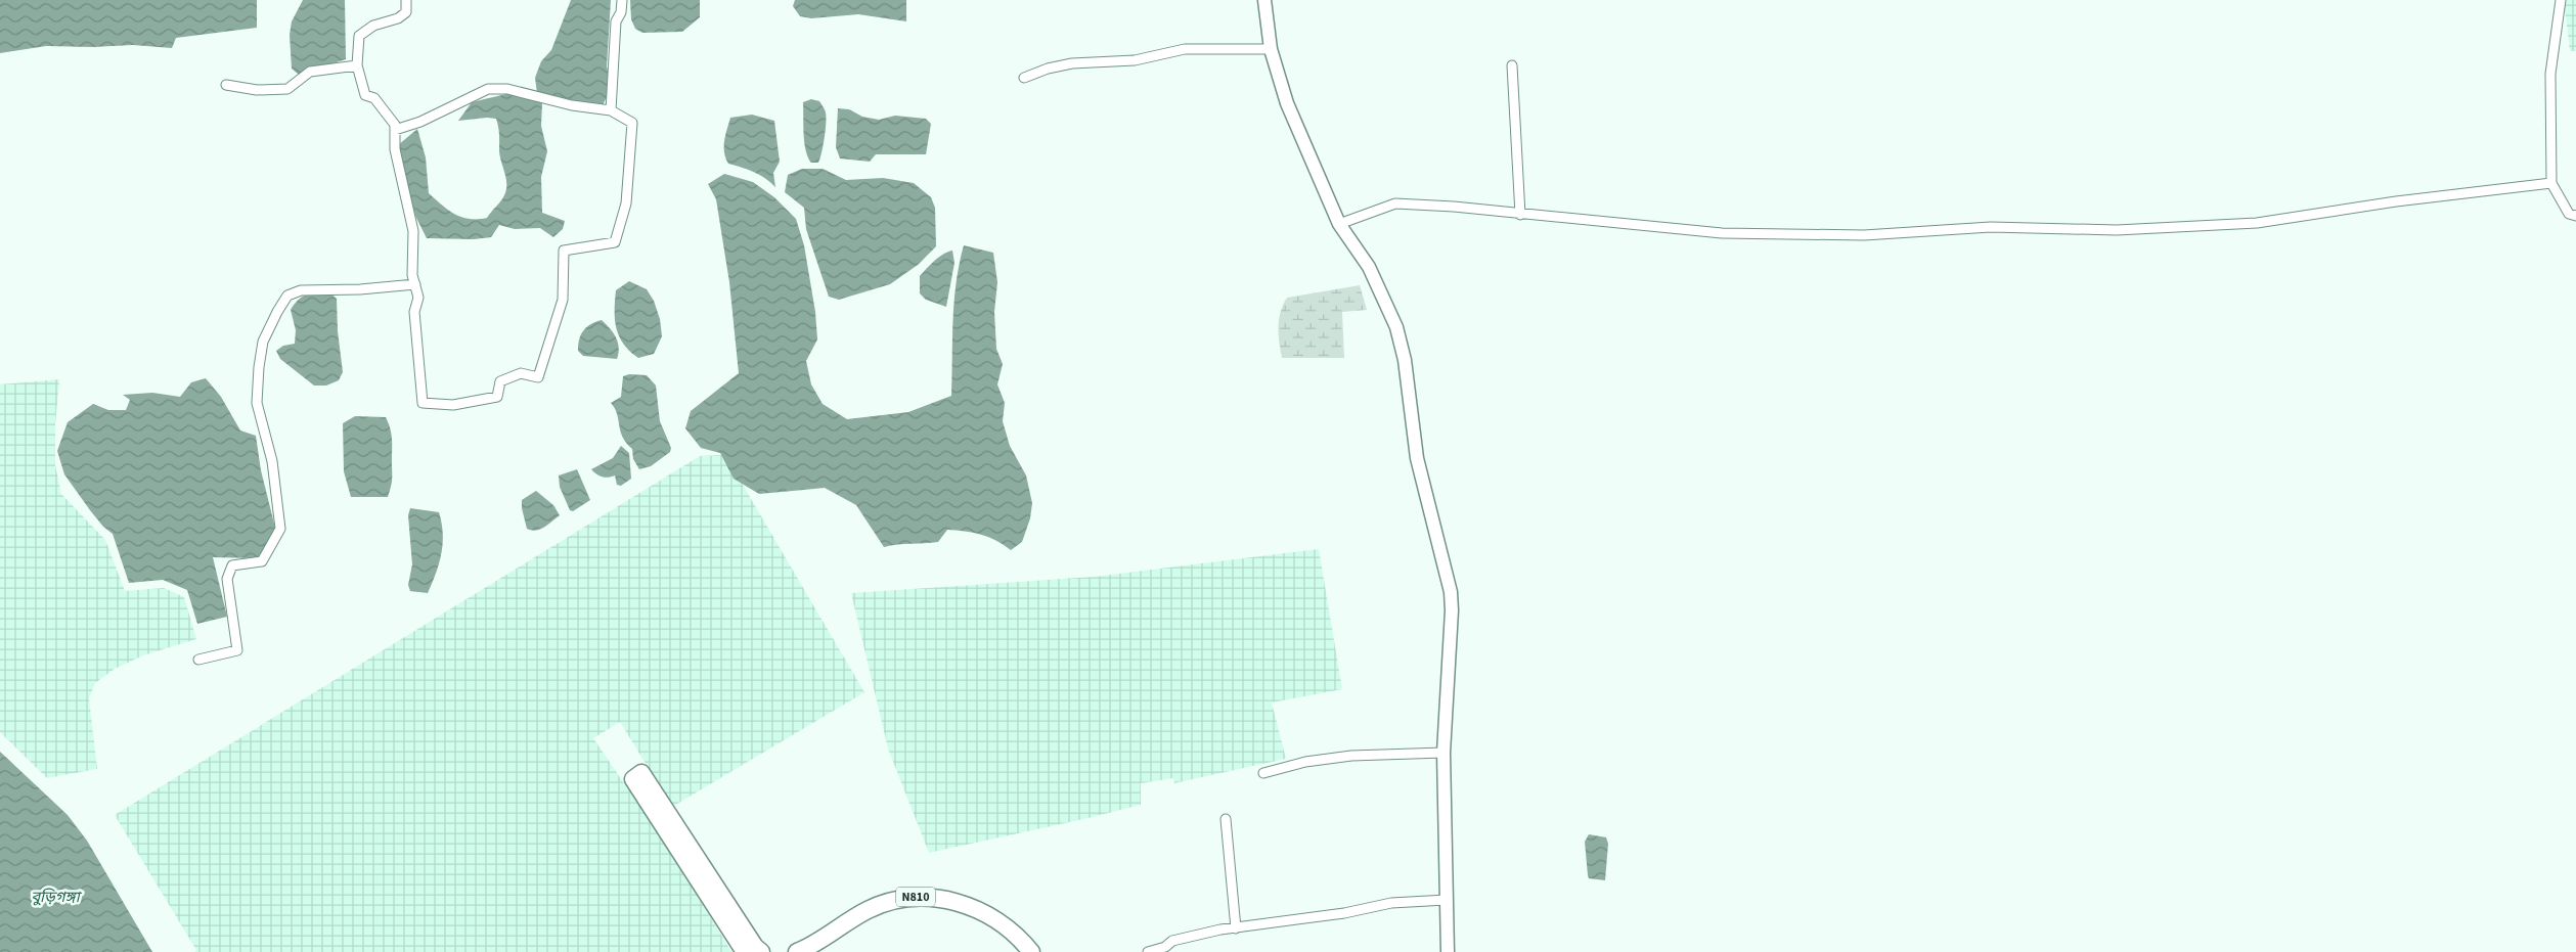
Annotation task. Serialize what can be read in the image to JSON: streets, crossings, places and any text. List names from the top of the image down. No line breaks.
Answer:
{"streets":{"highway":["N810"]},"water":["বুড়িগঙ্গা"]}
